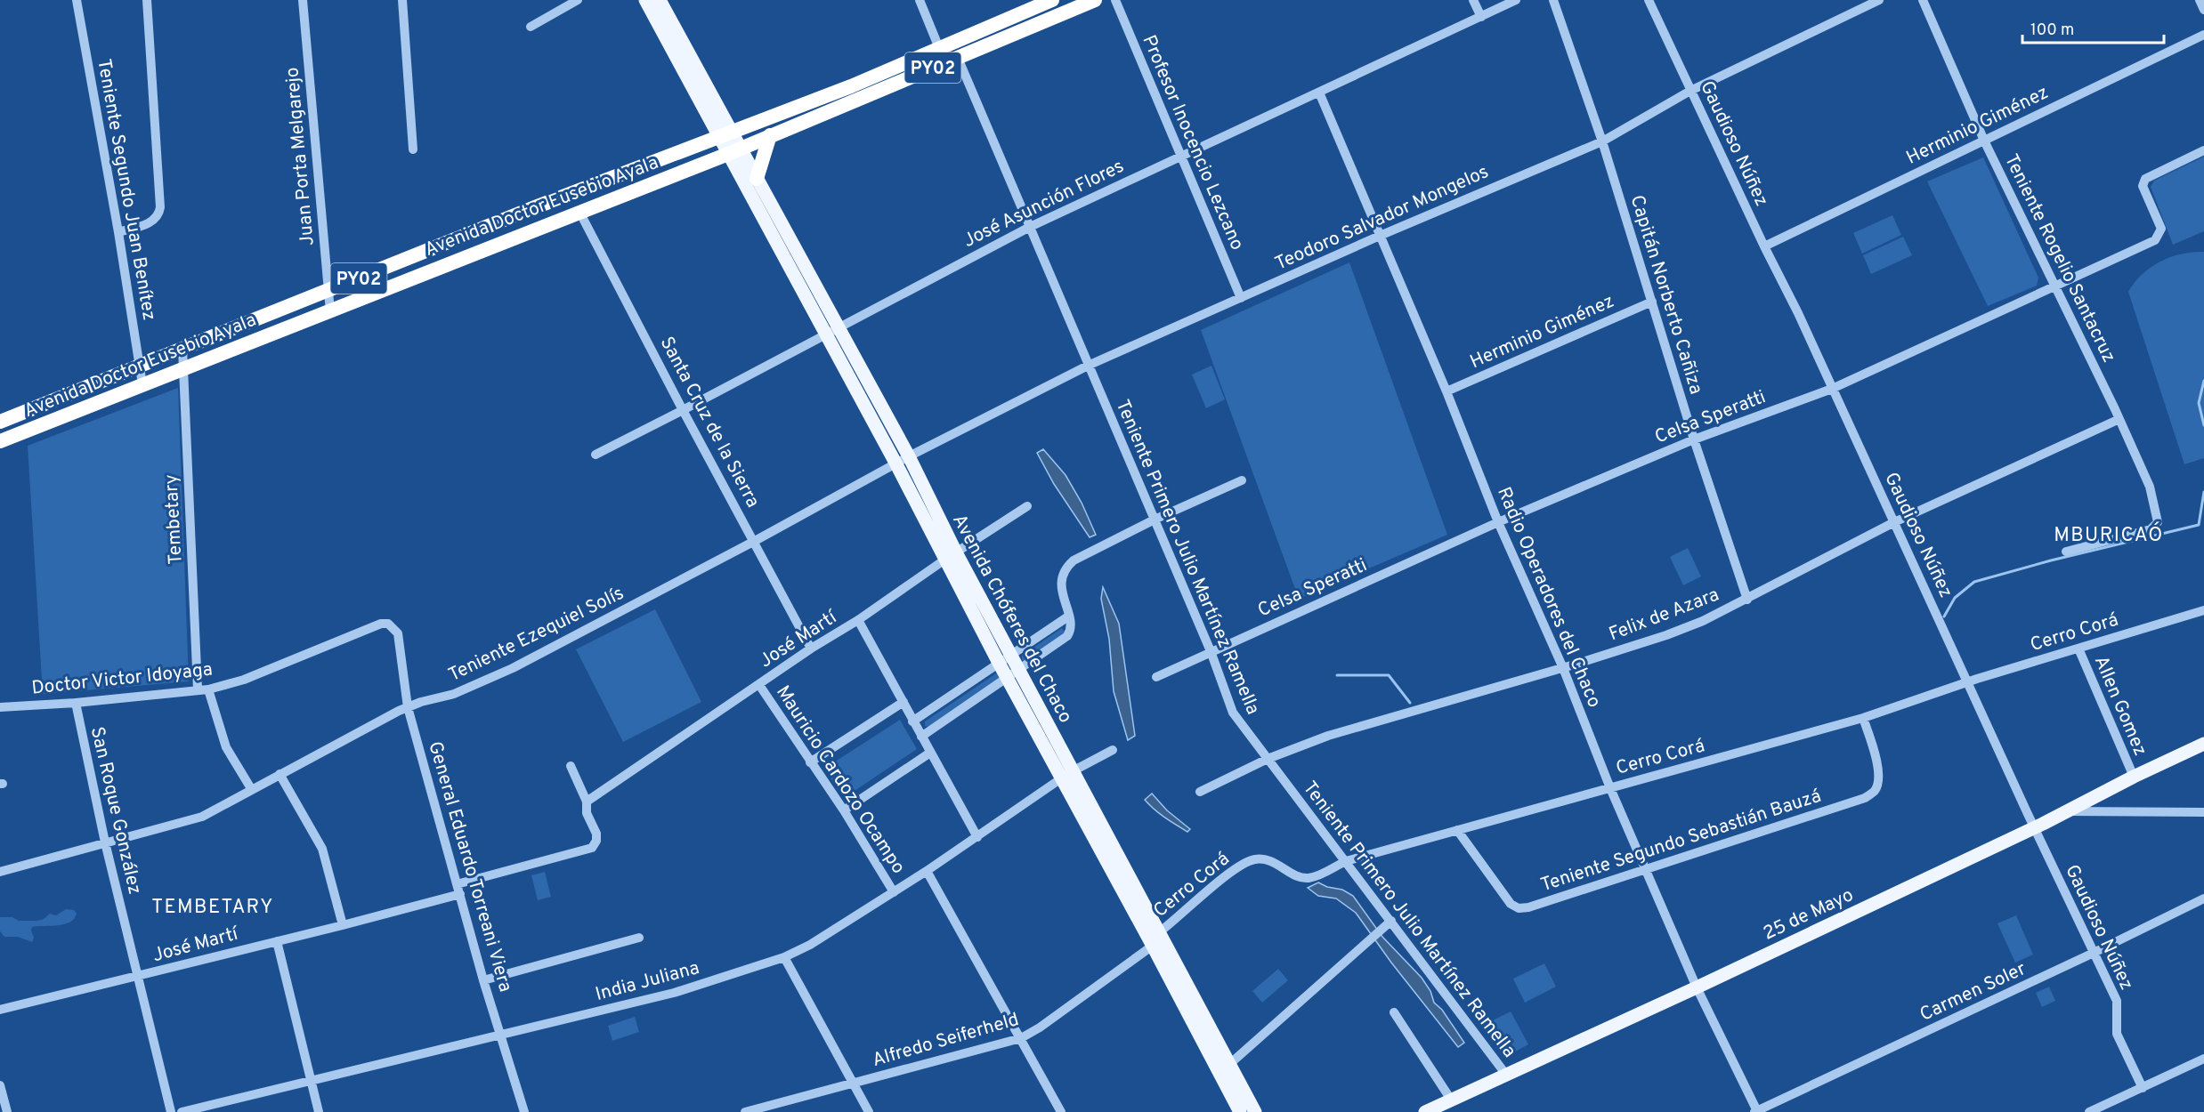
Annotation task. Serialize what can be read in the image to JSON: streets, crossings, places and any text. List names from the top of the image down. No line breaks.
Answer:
{"streets":{"highway":["PY02","Avenida Doctor Eusebio Ayala"],"main road":["Avenida Chóferes del Chaco","25 de Mayo"],"street":["Herminio Giménez","Profesor Inocencio Lezcano","Gaudioso Núñez","Juan Porta Melgarejo","Teniente Segundo Juan Benítez","José Asunción Flores","Teodoro Salvador Mongelos","Teniente Rogelio Santacruz","Capitán Norberto Cañiza","Celsa Speratti","Santa Cruz de la Sierra","Tembetary","Teniente Primero Julio Martínez Ramella","Radio Operadores del Chaco","Felix de Azara","Cerro Corá","Teniente Ezequiel Solís","José Martí","Doctor Victor Idoyaga","Allen Gomez","Mauricio Cardozo Ocampo","San Roque González","Teniente Segundo Sebastián Bauzá","General Eduardo Torreani Viera","India Juliana","Carmen Soler","Alfredo Seiferheld"]},"crossings":[["Herminio Giménez","Gaudioso Núñez"],["Herminio Giménez","Teniente Rogelio Santacruz"],["Herminio Giménez","Capitán Norberto Cañiza"],["Herminio Giménez","Radio Operadores del Chaco"],["Profesor Inocencio Lezcano","José Asunción Flores"],["Profesor Inocencio Lezcano","Teodoro Salvador Mongelos"],["Gaudioso Núñez","Teodoro Salvador Mongelos"],["Gaudioso Núñez","Celsa Speratti"],["Gaudioso Núñez","Felix de Azara"],["Gaudioso Núñez","Cerro Corá"],["Gaudioso Núñez","25 de Mayo"],["Gaudioso Núñez","Carmen Soler"],["Juan Porta Melgarejo","Avenida Doctor Eusebio Ayala"],["Teniente Segundo Juan Benítez","Avenida Doctor Eusebio Ayala"],["José Asunción Flores","Santa Cruz de la Sierra"],["José Asunción Flores","Teniente Primero Julio Martínez Ramella"],["José Asunción Flores","Radio Operadores del Chaco"],["José Asunción Flores","Avenida Chóferes del Chaco"],["Avenida Doctor Eusebio Ayala","Santa Cruz de la Sierra"],["Avenida Doctor Eusebio Ayala","Tembetary"],["Avenida Doctor Eusebio Ayala","Teniente Primero Julio Martínez Ramella"],["Avenida Doctor Eusebio Ayala","Avenida Chóferes del Chaco"],["Teodoro Salvador Mongelos","Capitán Norberto Cañiza"],["Teodoro Salvador Mongelos","Teniente Primero Julio Martínez Ramella"],["Teodoro Salvador Mongelos","Radio Operadores del Chaco"],["Teodoro Salvador Mongelos","Avenida Chóferes del Chaco"],["Teodoro Salvador Mongelos","Teniente Ezequiel Solís"],["Teniente Rogelio Santacruz","Celsa Speratti"],["Teniente Rogelio Santacruz","Felix de Azara"],["Capitán Norberto Cañiza","Celsa Speratti"],["Capitán Norberto Cañiza","Felix de Azara"],["Celsa Speratti","Teniente Primero Julio Martínez Ramella"],["Celsa Speratti","Radio Operadores del Chaco"],["Santa Cruz de la Sierra","Teniente Ezequiel Solís"],["Santa Cruz de la Sierra","José Martí"],["Tembetary","Teniente Ezequiel Solís"],["Tembetary","Doctor Victor Idoyaga"],["Teniente Primero Julio Martínez Ramella","Felix de Azara"],["Teniente Primero Julio Martínez Ramella","Cerro Corá"],["Teniente Primero Julio Martínez Ramella","25 de Mayo"],["Radio Operadores del Chaco","Felix de Azara"],["Radio Operadores del Chaco","Cerro Corá"],["Radio Operadores del Chaco","Teniente Segundo Sebastián Bauzá"],["Radio Operadores del Chaco","25 de Mayo"],["Radio Operadores del Chaco","Carmen Soler"],["Avenida Chóferes del Chaco","Cerro Corá"],["Avenida Chóferes del Chaco","Teniente Ezequiel Solís"],["Avenida Chóferes del Chaco","José Martí"],["Avenida Chóferes del Chaco","India Juliana"],["Avenida Chóferes del Chaco","Alfredo Seiferheld"],["Cerro Corá","Allen Gomez"],["Cerro Corá","Teniente Segundo Sebastián Bauzá"],["Cerro Corá","Alfredo Seiferheld"],["Teniente Ezequiel Solís","San Roque González"],["Teniente Ezequiel Solís","General Eduardo Torreani Viera"],["José Martí","Mauricio Cardozo Ocampo"],["José Martí","San Roque González"],["José Martí","General Eduardo Torreani Viera"],["Doctor Victor Idoyaga","San Roque González"],["Doctor Victor Idoyaga","General Eduardo Torreani Viera"],["Allen Gomez","25 de Mayo"],["Mauricio Cardozo Ocampo","India Juliana"],["General Eduardo Torreani Viera","India Juliana"]],"districts":["MBURICAÓ","TEMBETARY"],"scale_bar":"100 m"}
